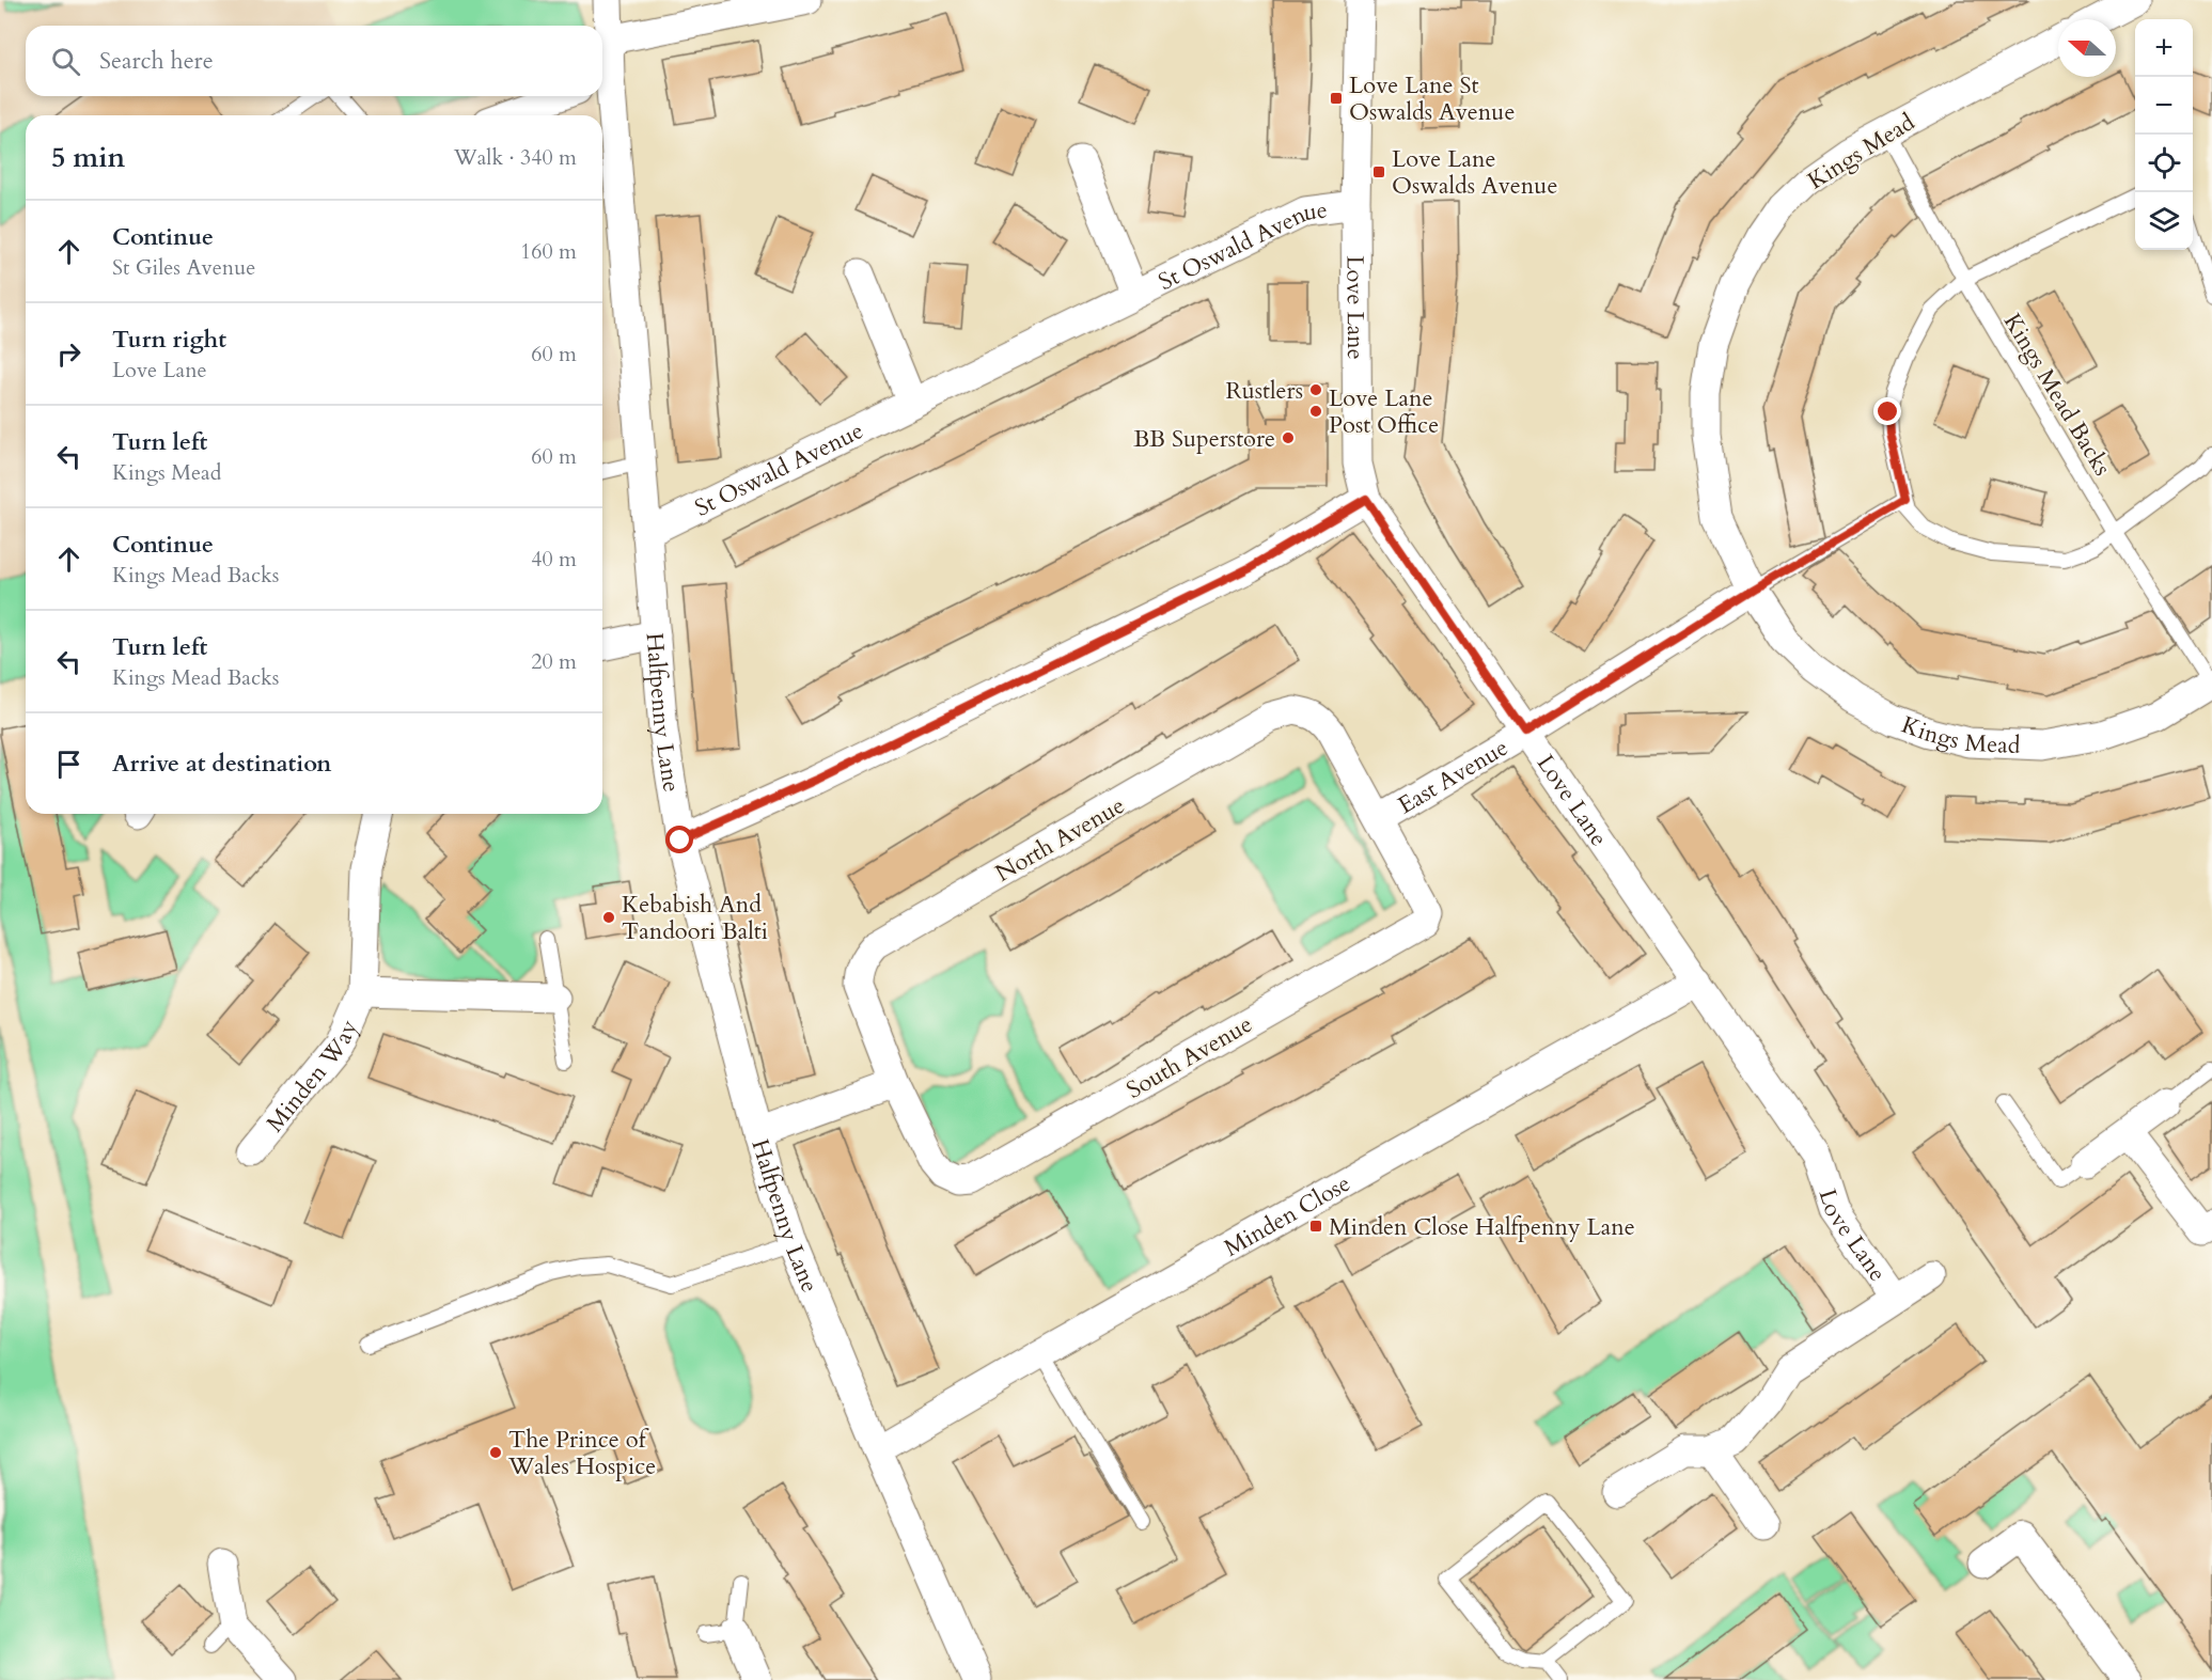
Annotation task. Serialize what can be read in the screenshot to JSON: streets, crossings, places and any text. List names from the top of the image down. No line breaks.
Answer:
{"streets":{"street":["Kings Mead","St Oswald Avenue","Love Lane","Halfpenny Lane","East Avenue","North Avenue","South Avenue","Minden Way","Minden Close"],"lane":["Kings Mead Backs"]},"crossings":[["Kings Mead","Kings Mead Backs"],["St Oswald Avenue","Love Lane"],["St Oswald Avenue","Halfpenny Lane"],["Love Lane","East Avenue"],["Love Lane","Minden Close"],["Halfpenny Lane","Minden Close"],["East Avenue","North Avenue"],["East Avenue","South Avenue"],["North Avenue","South Avenue"]],"places":{"transit":["Love Lane St Oswalds Avenue","Love Lane Oswalds Avenue","Minden Close Halfpenny Lane"],"other":["Rustlers","Love Lane Post Office","BB Superstore","Kebabish And Tandoori Balti","The Prince of Wales Hospice"]},"north":"left","page":{"map_buttons":["+","−"],"search":"Search here","heading":["5 min","Walk · 340 m"],"list":[["Continue","St Giles Avenue","160 m"],["Turn right","Love Lane","60 m"],["Turn left","Kings Mead","60 m"],["Continue","Kings Mead Backs","40 m"],["Turn left","Kings Mead Backs","20 m"],"Arrive at destination"]}}
